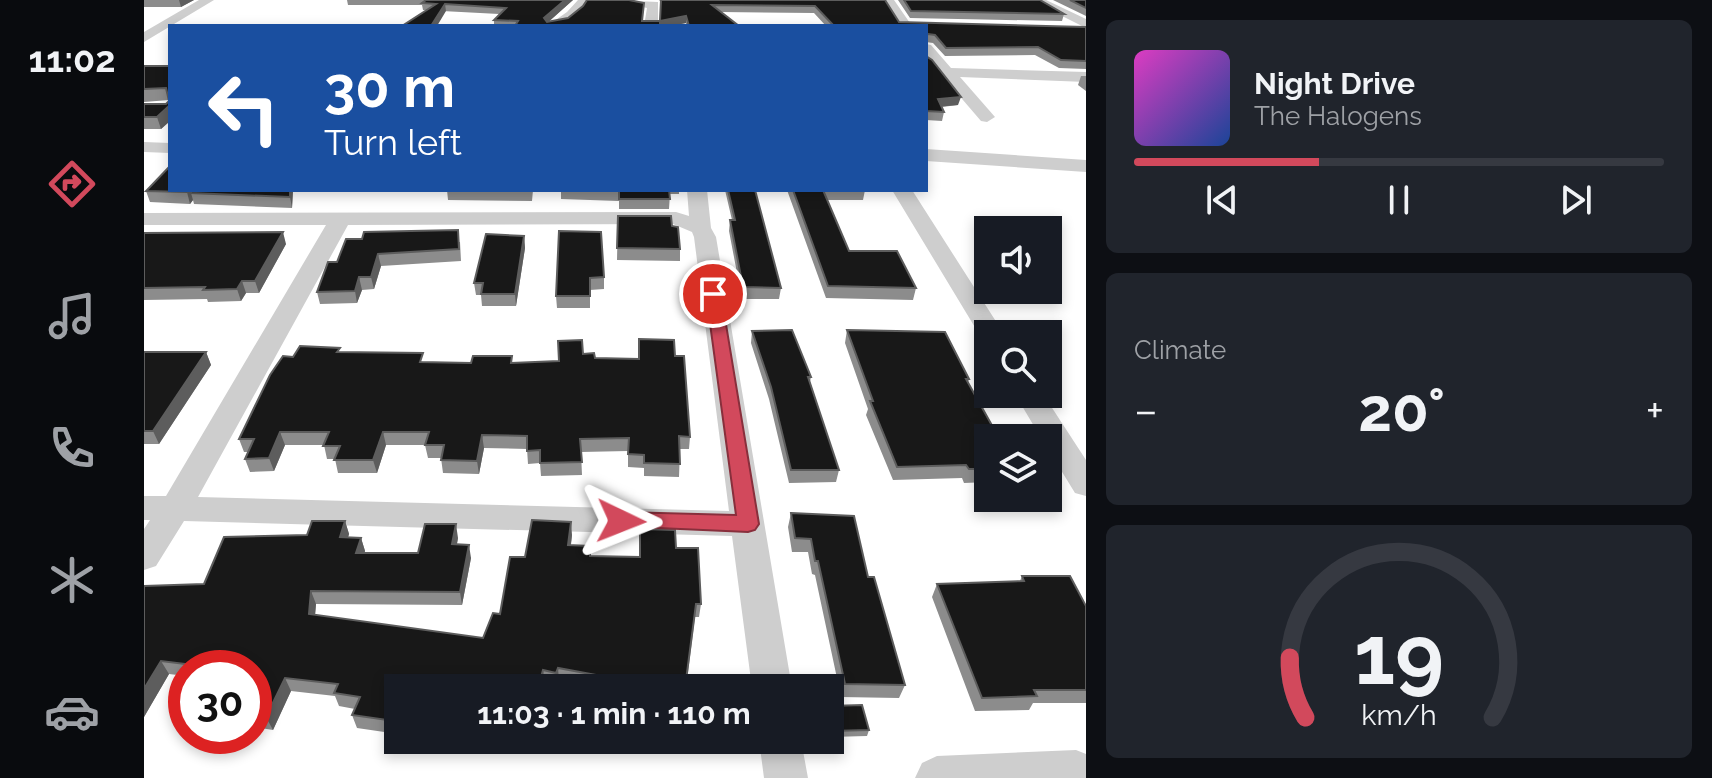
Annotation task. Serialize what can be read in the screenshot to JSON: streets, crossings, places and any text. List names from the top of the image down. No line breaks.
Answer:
{"page":{"tabs":"11:02","turn":["30 m","Turn left"],"song":["Night Drive","The Halogens"],"tile":"Climate","heat":["−","20°","+"],"limit":"30","trip":"11:03 · 1 min · 110 m","gauge":["19","km/h"]}}
